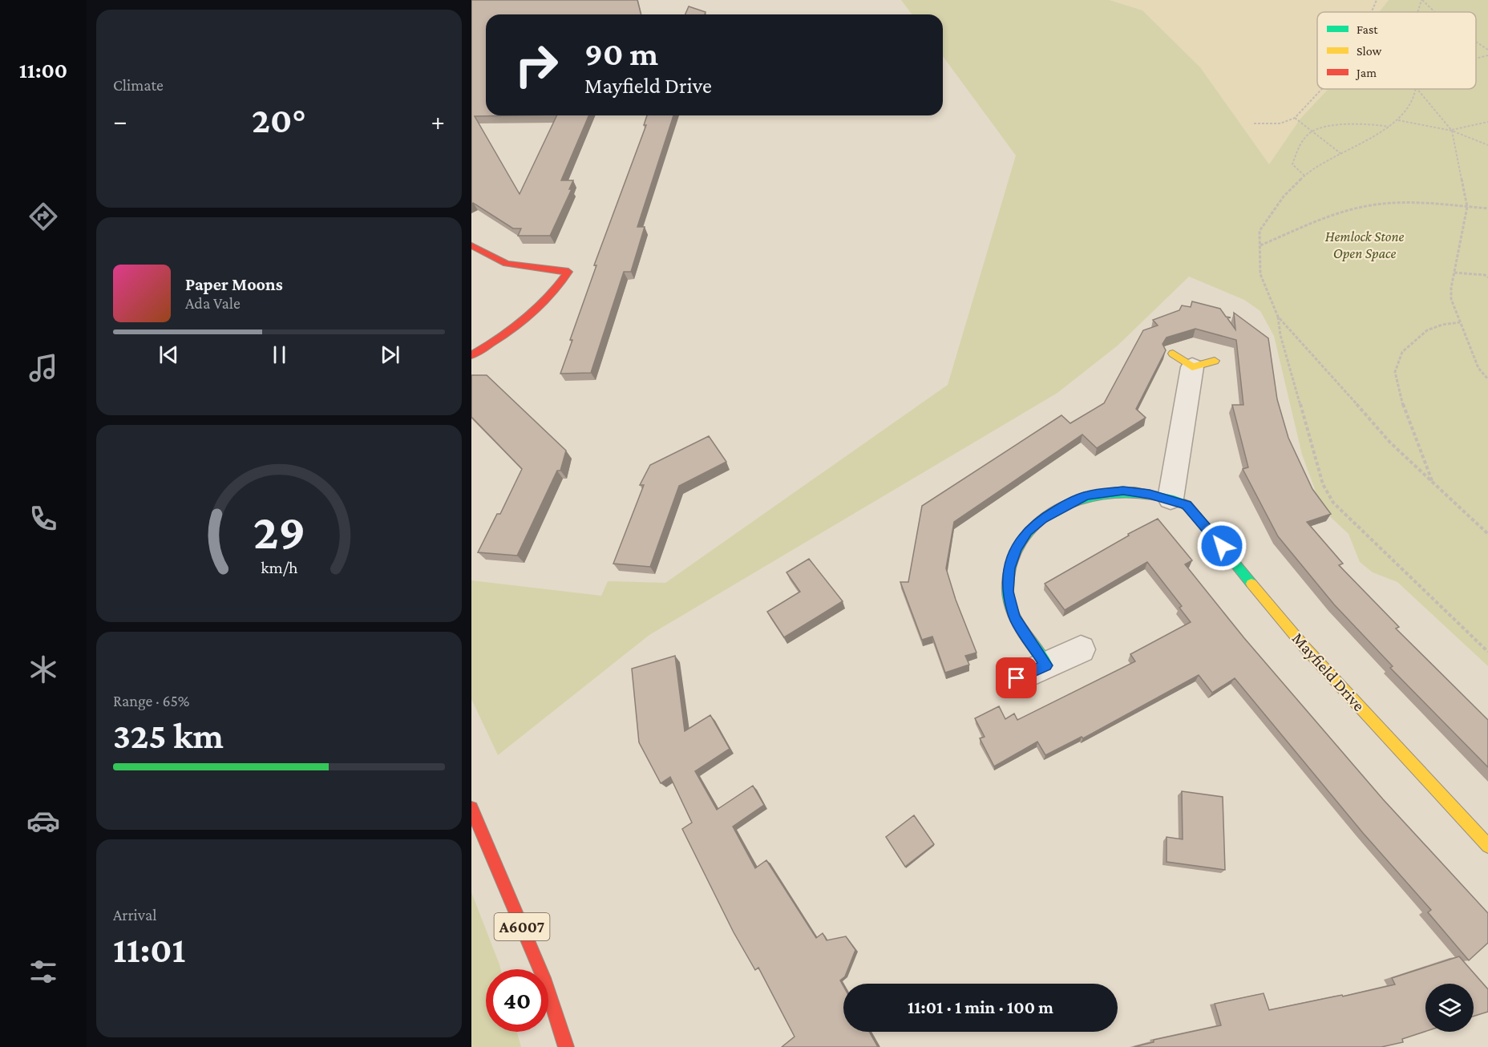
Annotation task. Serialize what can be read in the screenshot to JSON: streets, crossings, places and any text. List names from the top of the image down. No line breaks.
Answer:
{"streets":{"street":["Mayfield Drive","A6007"]},"parks":["Hemlock Stone Open Space"],"legend":["Fast","Slow","Jam"],"page":{"tabs":"11:00","tile":["Climate",["Range · 65%","325 km"],["Arrival","11:01"]],"turn":["90 m","Mayfield Drive"],"heat":["−","20°","+"],"song":["Paper Moons","Ada Vale"],"limit":"40","trip":"11:01 · 1 min · 100 m","gauge":["29","km/h"]}}
